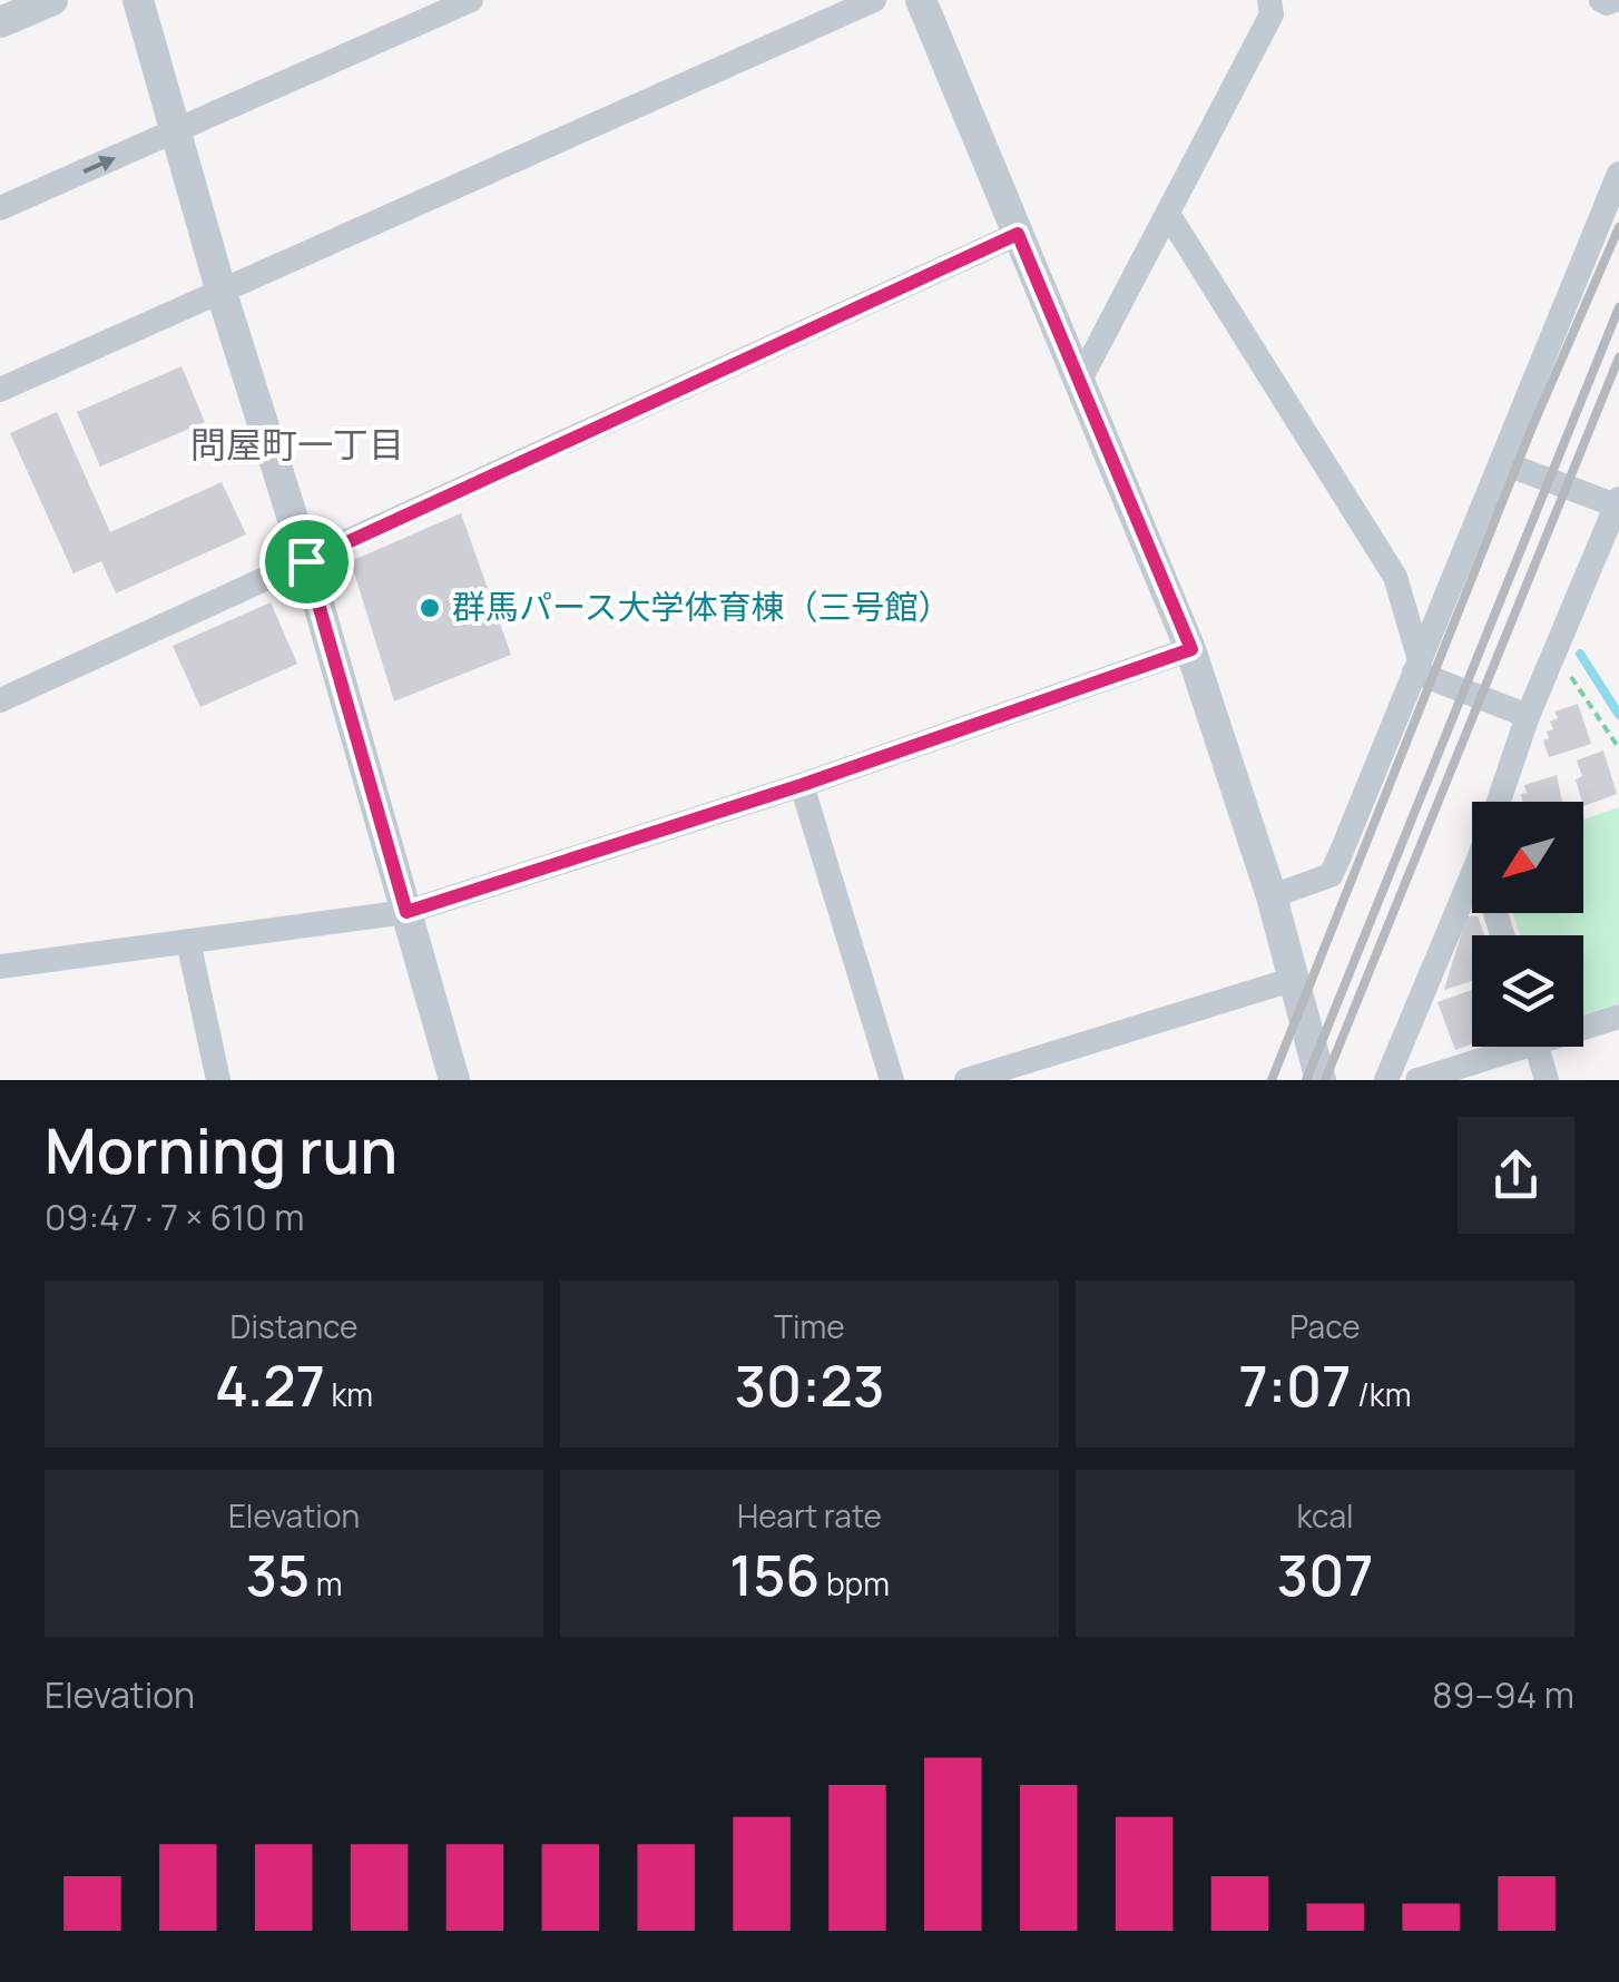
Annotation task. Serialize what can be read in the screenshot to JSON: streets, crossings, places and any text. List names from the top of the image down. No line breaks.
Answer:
{"districts":["問屋町一丁目"],"places":["群馬パース大学体育棟（三号館）"],"north":"bottom left","page":{"heading":["Morning run","09:47 · 7 × 610 m"],"stats":[["Distance","4.27 km"],["Time","30:23"],["Pace","7:07 /km"],["Elevation","35 m"],["Heart rate","156 bpm"],["kcal","307"]],"chart":["Elevation","89–94 m"]}}
